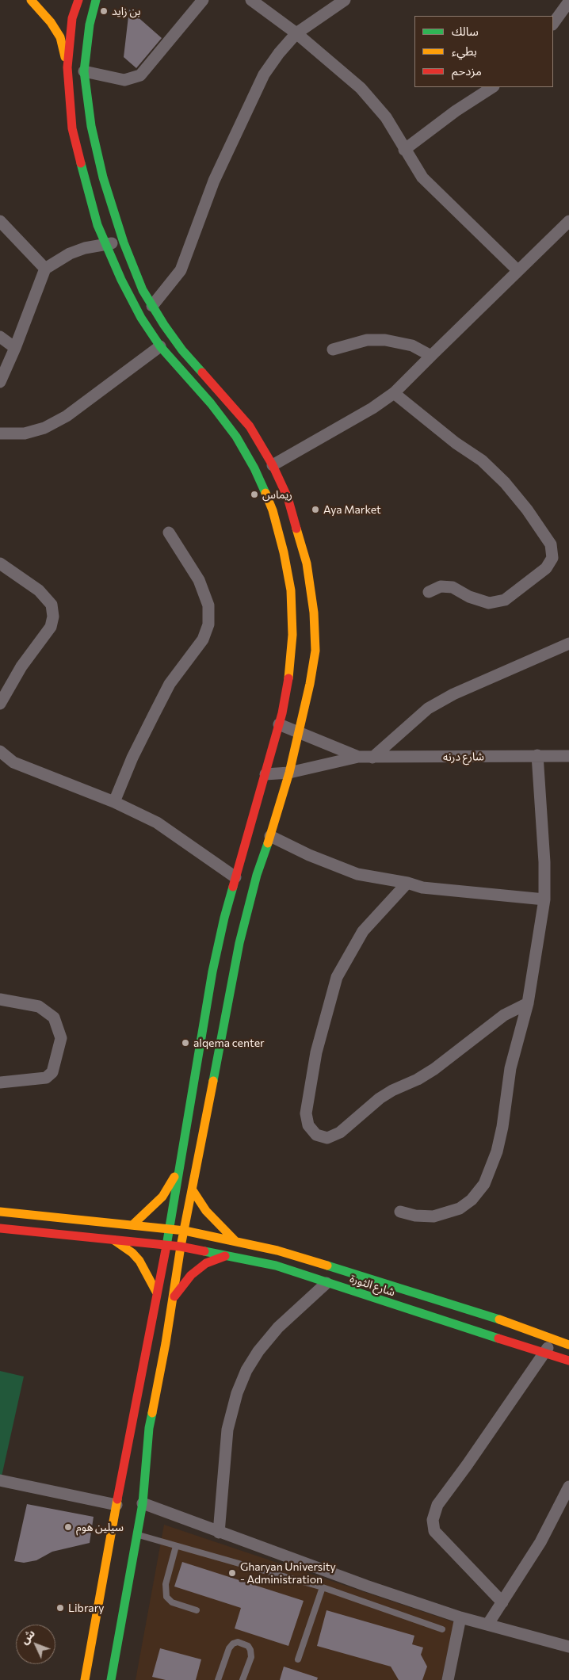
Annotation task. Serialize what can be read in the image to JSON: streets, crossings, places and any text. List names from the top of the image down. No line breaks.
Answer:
{"streets":{"main road":["شارع الثورة"],"street":["شارع درنه"]},"places":["بن زايد","ريماس","Aya Market","alqema center","سيلين هوم","Gharyan University - Administration","Library"],"legend":["سالك","بطيء","مزدحم"],"north":"top left"}
